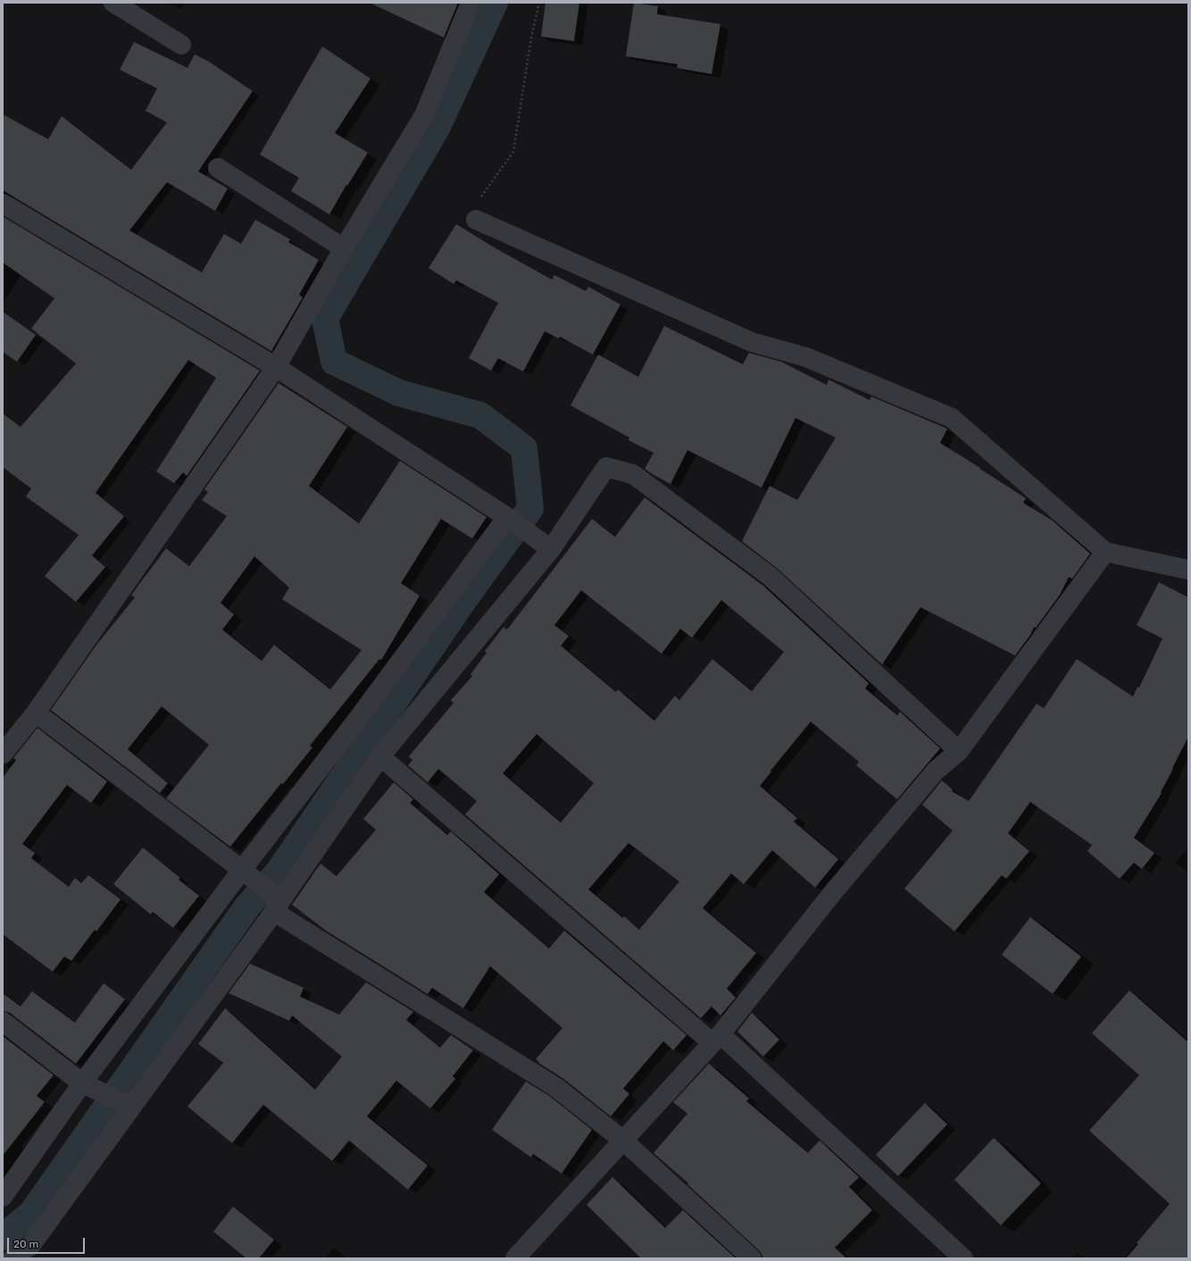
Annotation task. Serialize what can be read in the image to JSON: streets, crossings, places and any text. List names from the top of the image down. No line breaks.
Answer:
{"scale_bar":"20 m"}
